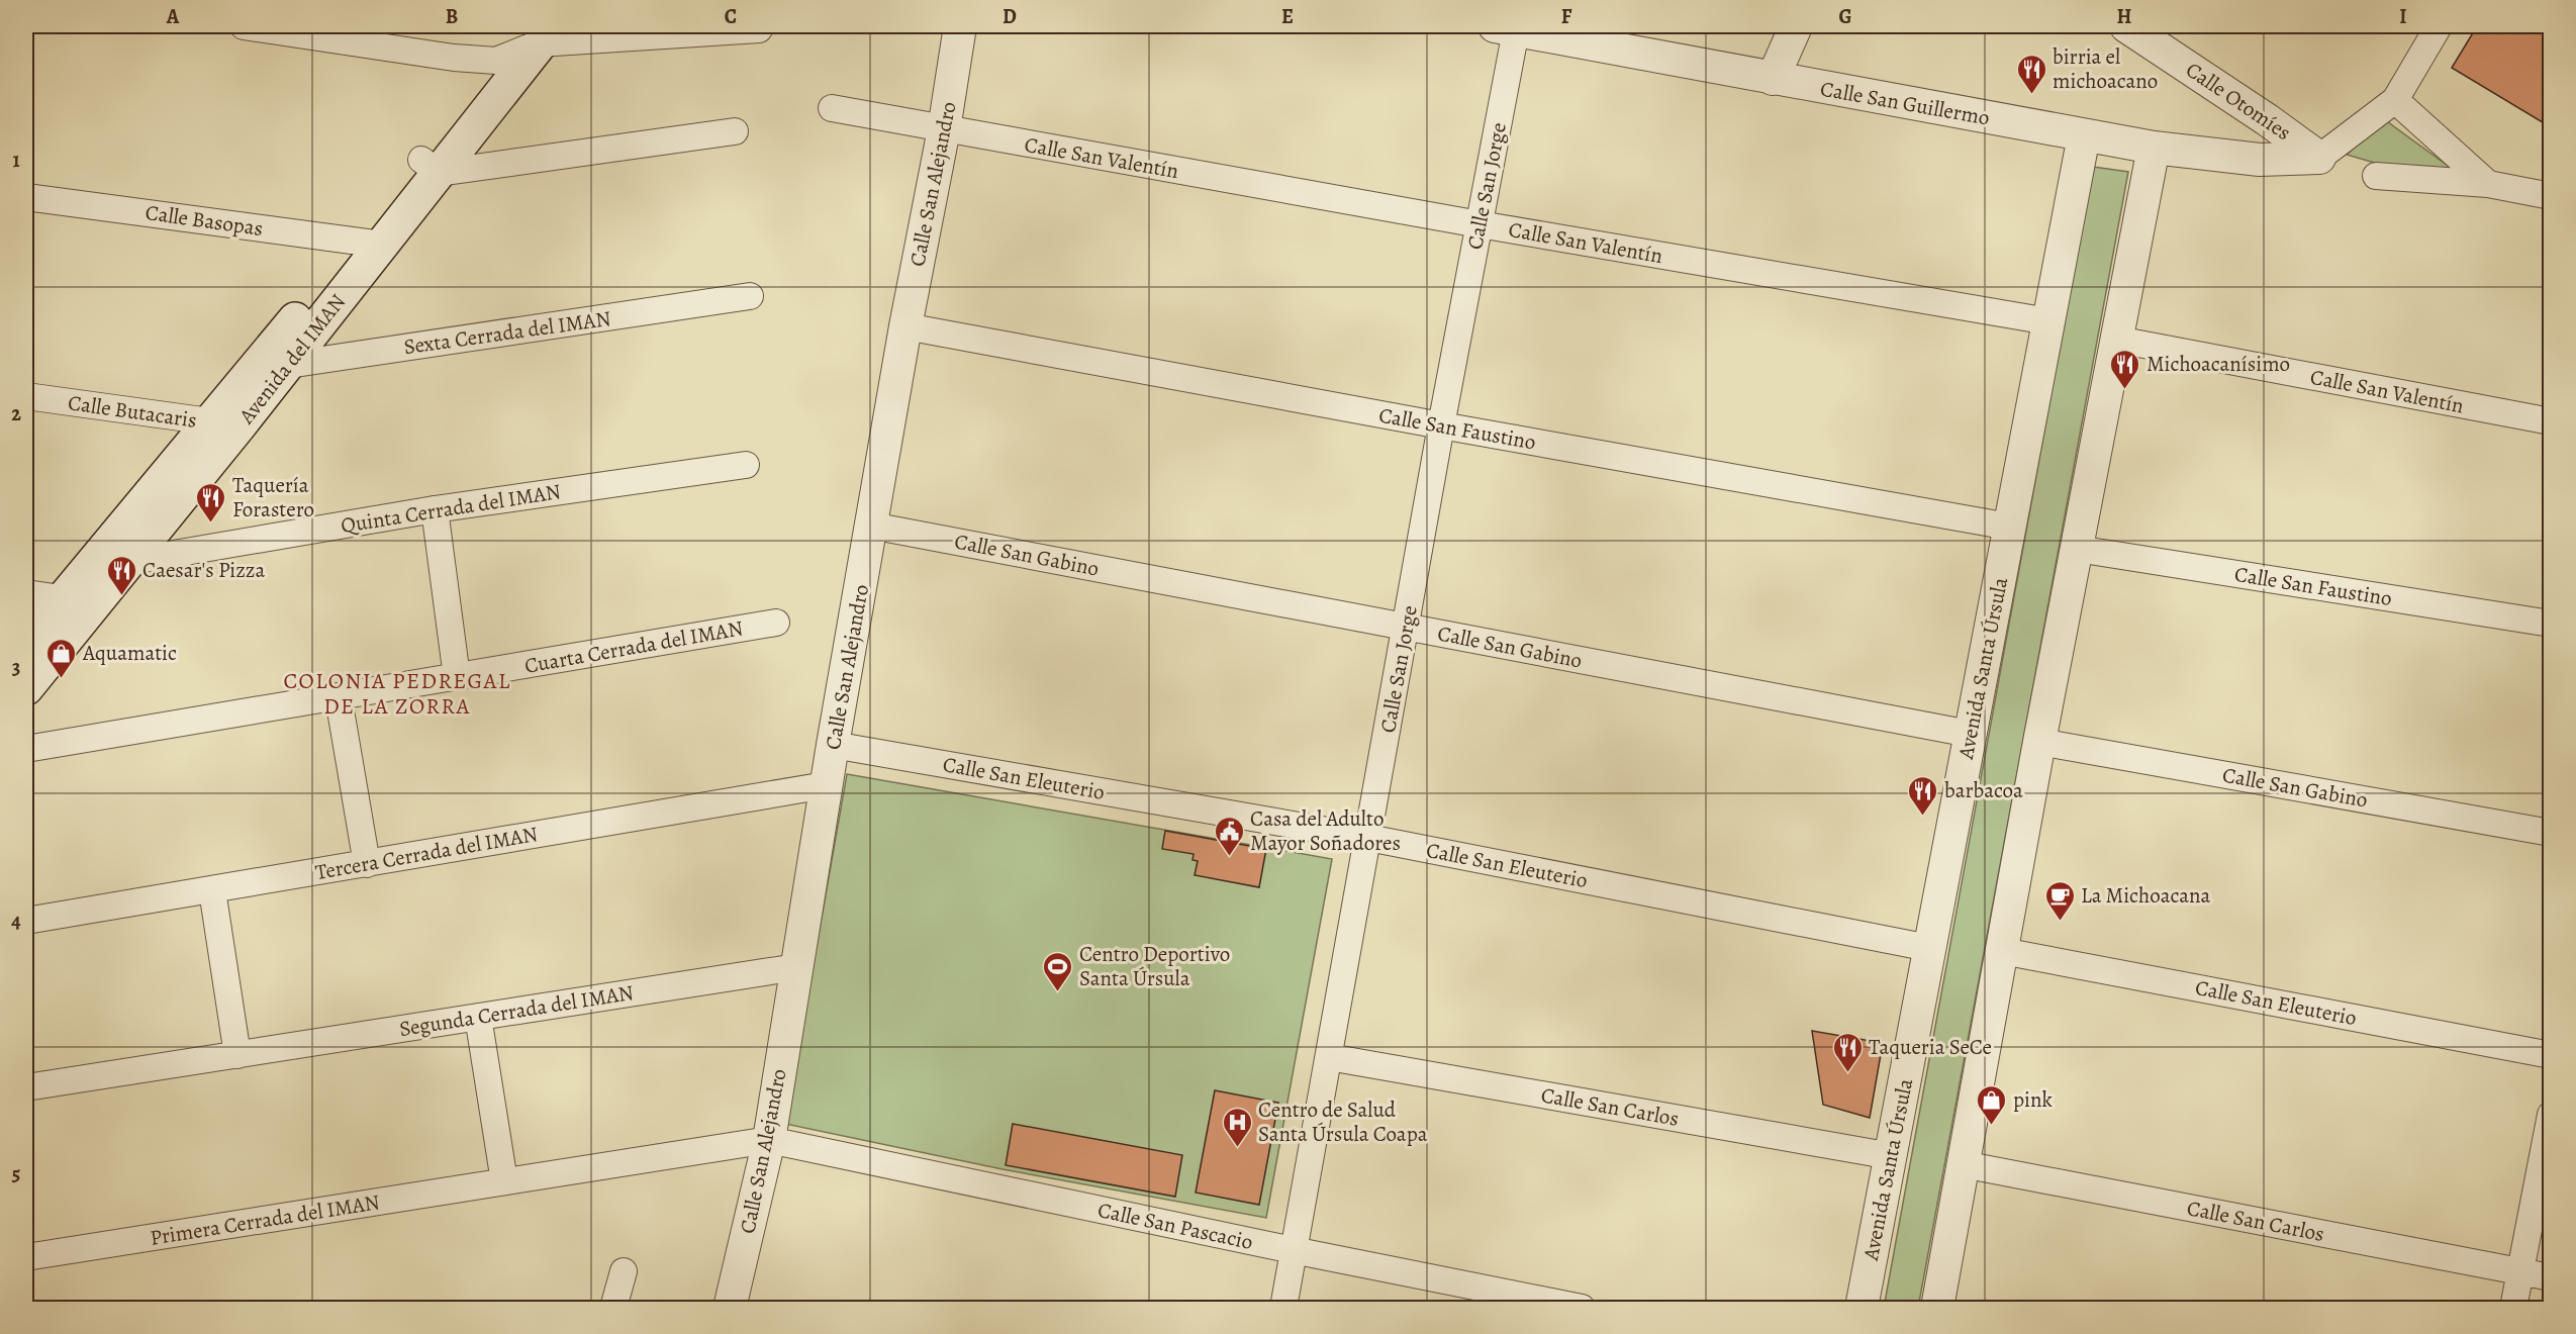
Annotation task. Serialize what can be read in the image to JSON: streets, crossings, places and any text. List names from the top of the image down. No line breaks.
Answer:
{"streets":{"main road":["Avenida del IMAN"],"street":["Calle Otomíes","Calle San Guillermo","Calle San Valentín","Calle San Alejandro","Calle San Jorge","Calle Basopas","Sexta Cerrada del IMAN","Calle Butacaris","Calle San Faustino","Quinta Cerrada del IMAN","Calle San Gabino","Cuarta Cerrada del IMAN","Avenida Santa Úrsula","Calle San Eleuterio","Tercera Cerrada del IMAN","Segunda Cerrada del IMAN","Calle San Carlos","Primera Cerrada del IMAN","Calle San Pascacio"]},"crossings":[["Calle Otomíes","Calle San Guillermo"],["Calle San Guillermo","Calle San Jorge"],["Calle San Guillermo","Avenida Santa Úrsula"],["Calle San Valentín","Calle San Alejandro"],["Calle San Valentín","Calle San Jorge"],["Calle San Valentín","Avenida Santa Úrsula"],["Calle San Alejandro","Calle San Faustino"],["Calle San Alejandro","Calle San Gabino"],["Calle San Alejandro","Calle San Eleuterio"],["Calle San Alejandro","Tercera Cerrada del IMAN"],["Calle San Alejandro","Segunda Cerrada del IMAN"],["Calle San Alejandro","Primera Cerrada del IMAN"],["Calle San Alejandro","Calle San Pascacio"],["Calle San Jorge","Calle San Faustino"],["Calle San Jorge","Calle San Gabino"],["Calle San Jorge","Calle San Eleuterio"],["Calle San Jorge","Calle San Carlos"],["Calle San Jorge","Calle San Pascacio"],["Calle Basopas","Avenida del IMAN"],["Sexta Cerrada del IMAN","Avenida del IMAN"],["Avenida del IMAN","Calle Butacaris"],["Avenida del IMAN","Quinta Cerrada del IMAN"],["Calle San Faustino","Avenida Santa Úrsula"],["Calle San Gabino","Avenida Santa Úrsula"],["Avenida Santa Úrsula","Calle San Eleuterio"],["Avenida Santa Úrsula","Calle San Carlos"],["Primera Cerrada del IMAN","Calle San Pascacio"]],"districts":["COLONIA PEDREGAL DE LA ZORRA"],"places":{"restaurant":["birria el michoacano","Michoacanísimo","Taquería Forastero","Caesar's Pizza","barbacoa","Taqueria SeCe"],"shop":["Aquamatic","pink"],"public building":["Casa del Adulto Mayor Soñadores"],"cafe":["La Michoacana"],"sports":["Centro Deportivo Santa Úrsula"],"hospital":["Centro de Salud Santa Úrsula Coapa"]},"grid":{"columns":["A","B","C","D","E","F","G","H","I"],"rows":["1","2","3","4","5"]}}
